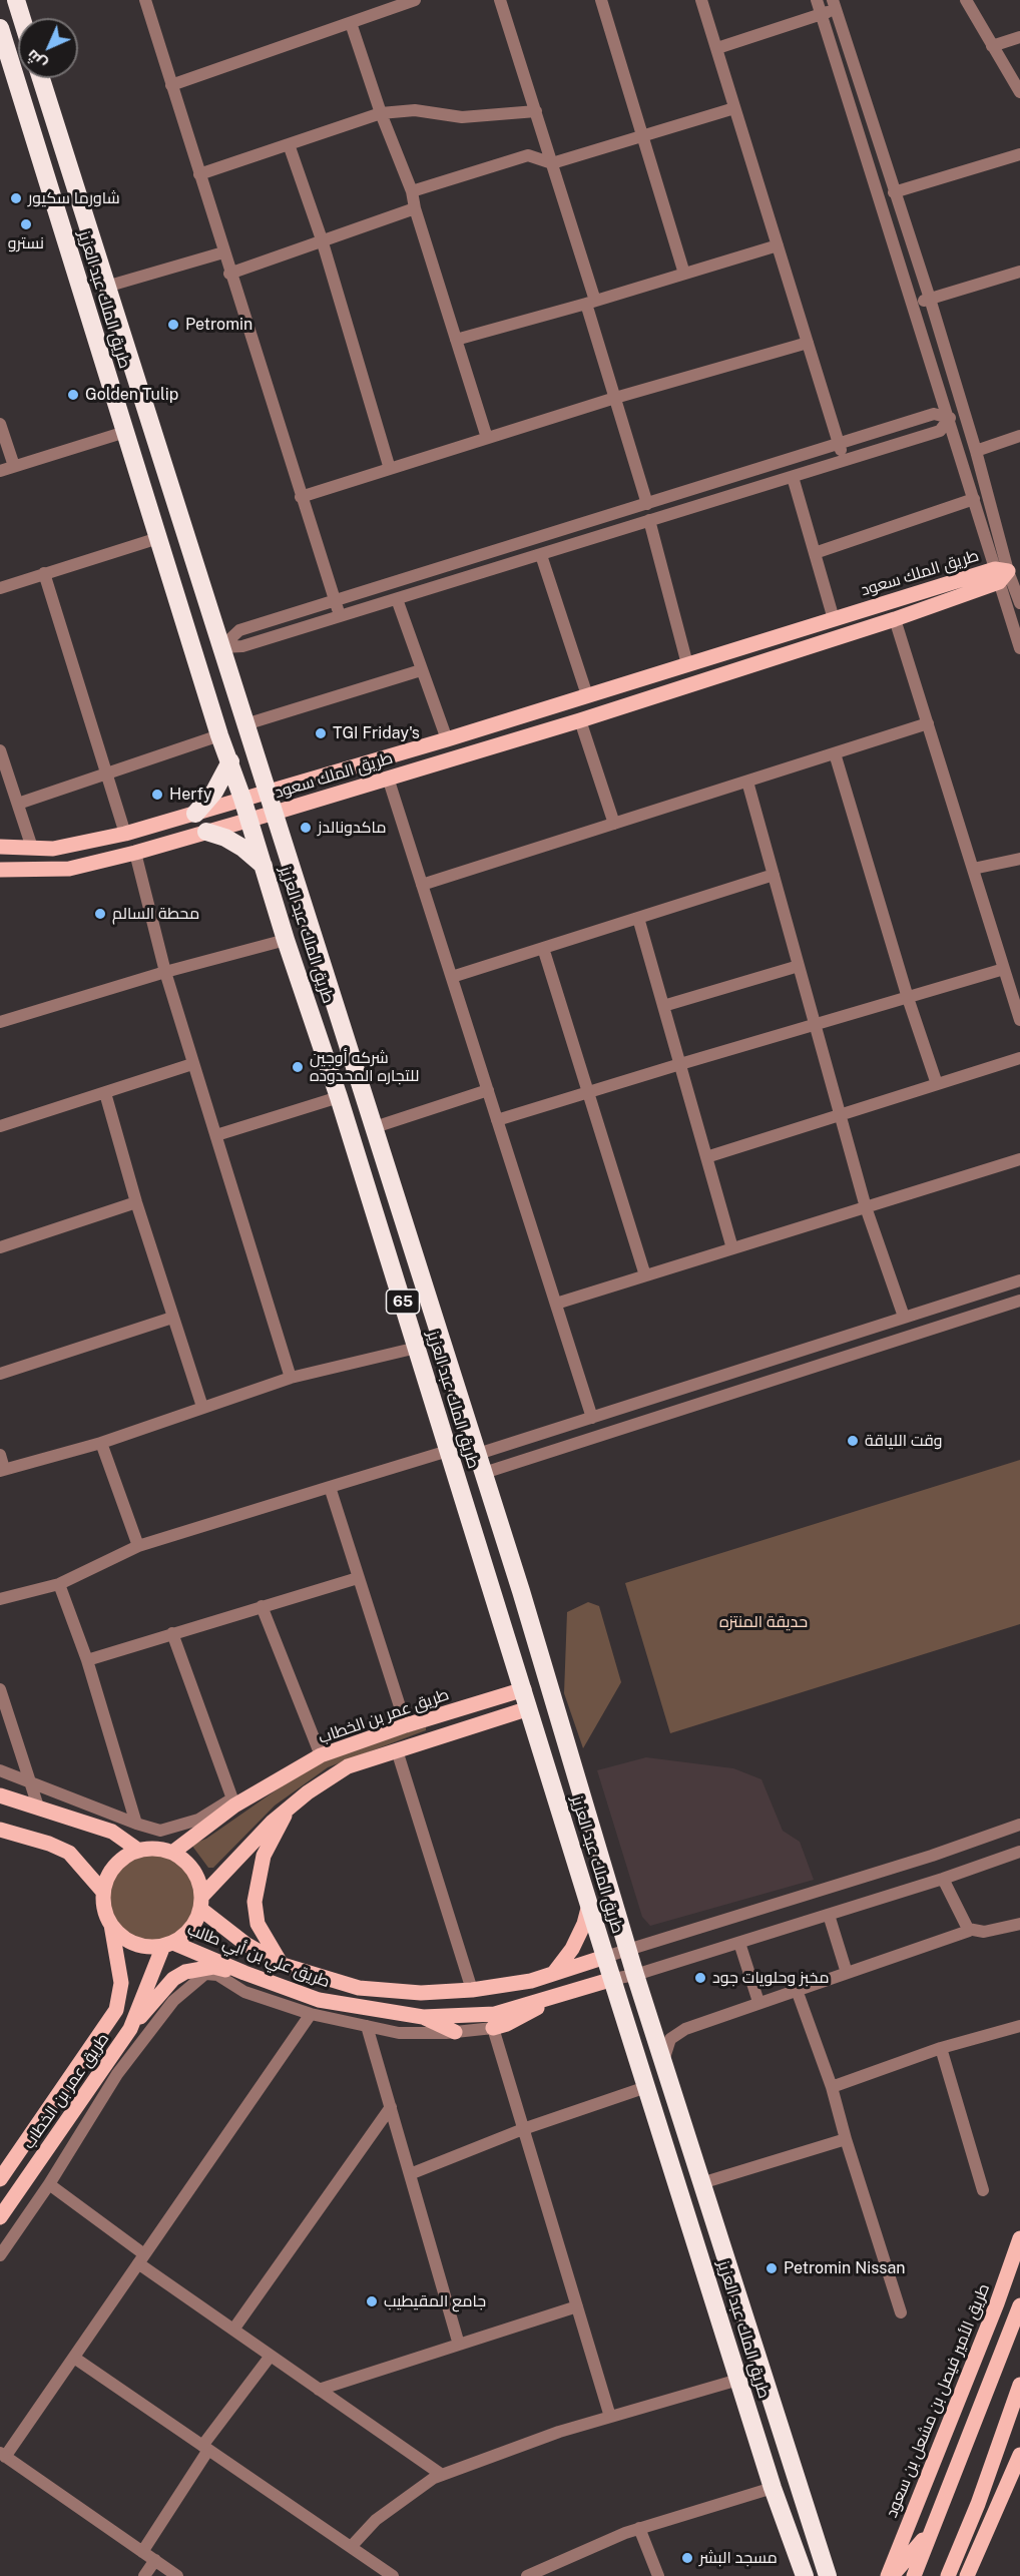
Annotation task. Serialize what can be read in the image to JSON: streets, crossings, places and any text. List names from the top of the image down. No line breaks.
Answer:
{"streets":{"highway":["طريق الملك عبد العزيز","65"],"main road":["طريق الملك سعود","طريق عمر بن الخطاب","طريق علي بن أبي طالب","طريق الأمير فيصل بن مشعل بن سعود"]},"crossings":[["طريق الملك عبد العزيز","طريق الملك سعود"],["طريق الملك عبد العزيز","طريق عمر بن الخطاب"],["طريق الملك عبد العزيز","طريق علي بن أبي طالب"],["طريق عمر بن الخطاب","طريق علي بن أبي طالب"]],"parks":["حديقة المنتزه"],"places":["شاورما سكيور","نسترو","Petromin","Golden Tulip","TGI Friday's","Herfy","ماكدونالدز","محطة السالم","شركه أوجين للتجاره المحدوده","وقت اللياقة","مخبز وحلويات جود","Petromin Nissan","جامع المقيطيب","مسجد البشر"],"north":"bottom left"}
